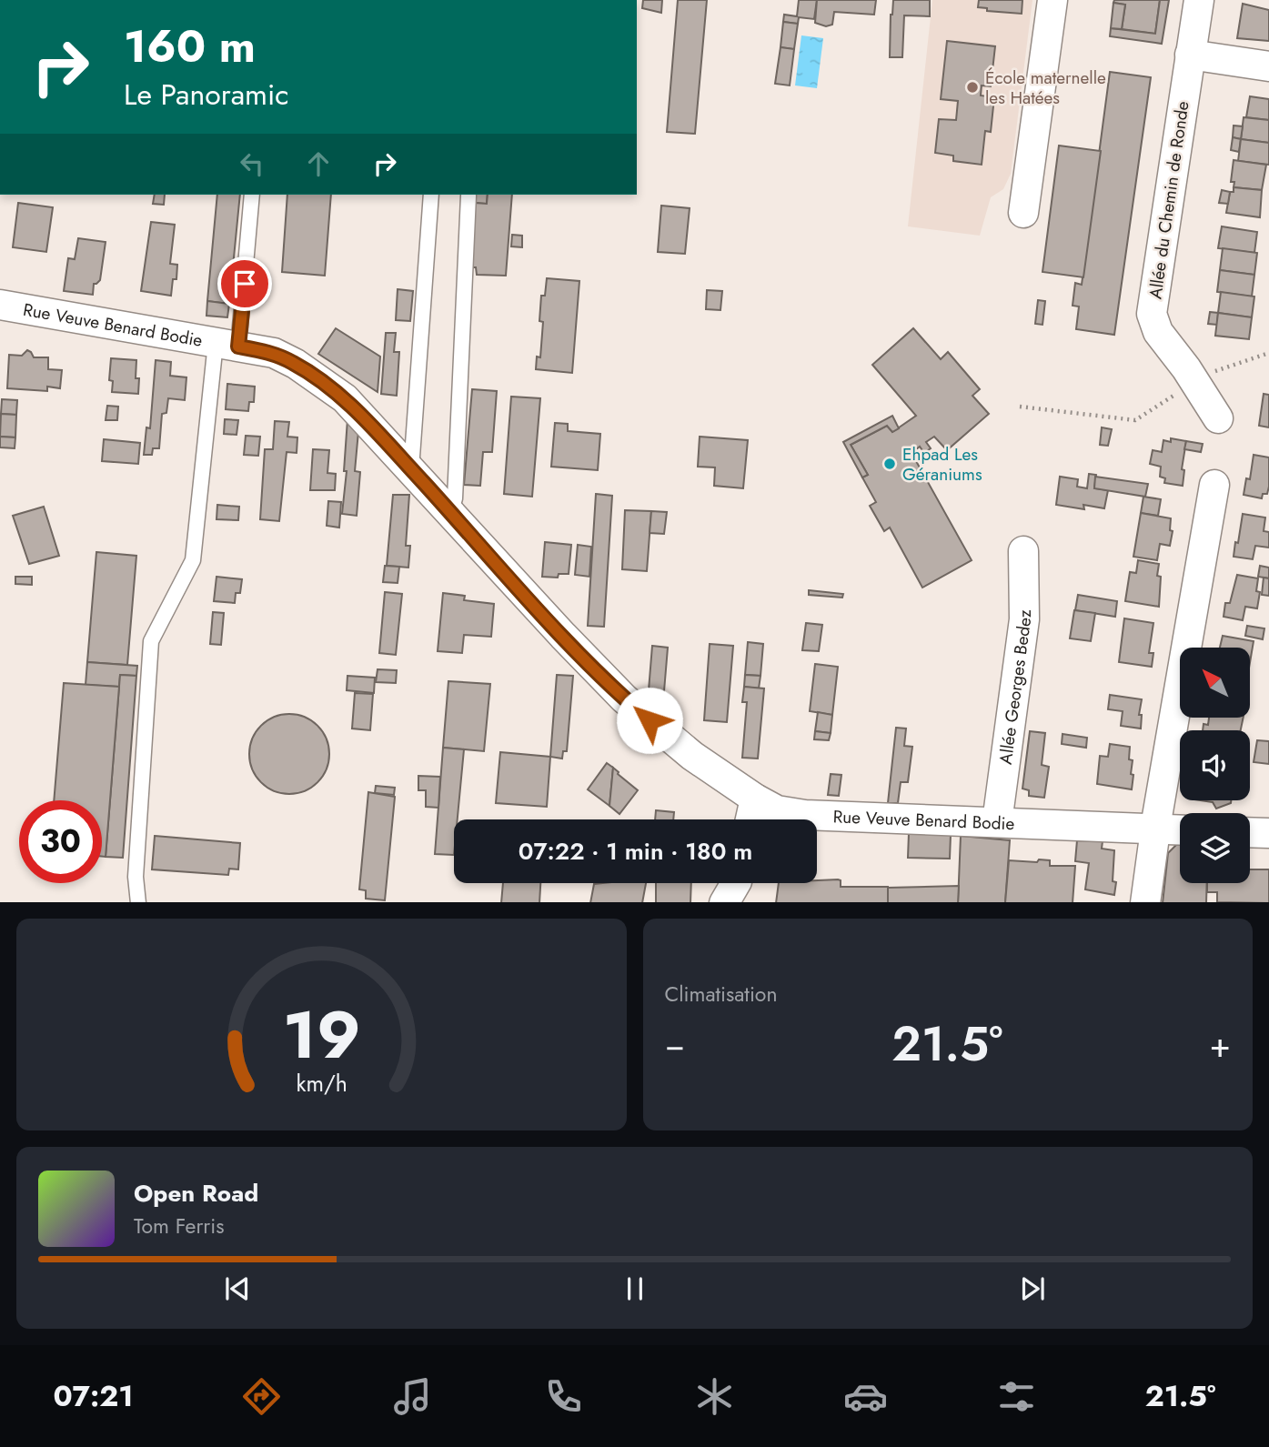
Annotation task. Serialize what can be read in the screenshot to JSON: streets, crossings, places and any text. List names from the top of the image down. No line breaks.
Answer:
{"streets":{"street":["Allée du Chemin de Ronde","Rue Veuve Benard Bodie","Allée Georges Bedez"]},"crossings":[["Rue Veuve Benard Bodie","Allée Georges Bedez"]],"places":["École maternelle les Hatées","Ehpad Les Géraniums"],"north":"top left","page":{"turn":["160 m","Le Panoramic"],"limit":"30","trip":"07:22 · 1 min · 180 m","tile":"Climatisation","heat":["−","21.5°","+"],"song":["Open Road","Tom Ferris"],"tabs":["07:21","21.5°"],"gauge":["19","km/h"]}}
